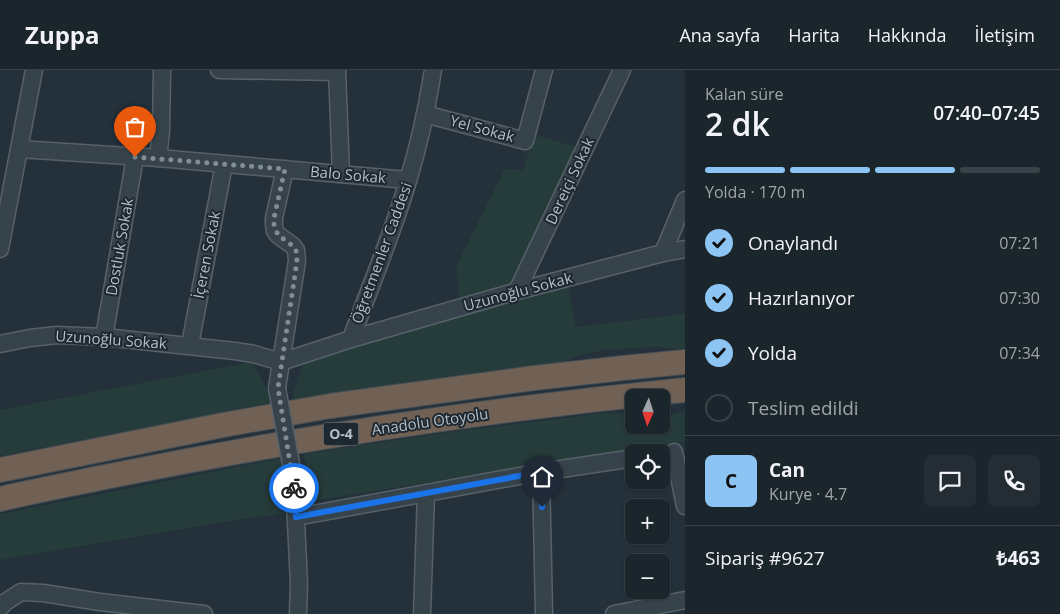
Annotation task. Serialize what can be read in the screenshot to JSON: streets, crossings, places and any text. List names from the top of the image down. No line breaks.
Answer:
{"streets":{"highway":["Anadolu Otoyolu","O-4"],"street":["Yel Sokak","Balo Sokak","Dereiçi Sokak","Dostluk Sokak","Öğretmenler Caddesi","İçeren Sokak","Uzunoğlu Sokak"]},"crossings":[["Yel Sokak","Öğretmenler Caddesi"],["Balo Sokak","Dostluk Sokak"],["Balo Sokak","Öğretmenler Caddesi"],["Balo Sokak","İçeren Sokak"],["Dereiçi Sokak","Uzunoğlu Sokak"],["Dostluk Sokak","Uzunoğlu Sokak"],["Öğretmenler Caddesi","Uzunoğlu Sokak"],["İçeren Sokak","Uzunoğlu Sokak"]],"north":"bottom","page":{"header":"Zuppa","nav":["Ana sayfa","Harita","Hakkında","İletişim"],"heading":["2 dk","Kalan süre","07:40–07:45"],"panel":["Can","Kurye · 4.7","Sipariş #9627","₺463"],"bar":"Yolda · 170 m","list":[["Onaylandı","07:21"],["Hazırlanıyor","07:30"],["Yolda","07:34"],"Teslim edildi"],"map_buttons":["+","−"],"round":"C"}}
